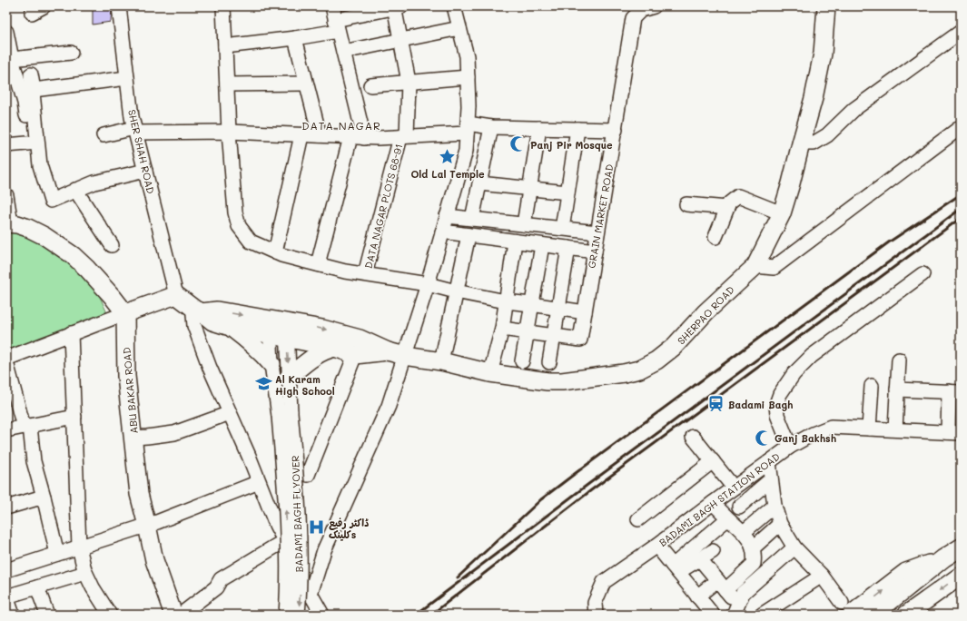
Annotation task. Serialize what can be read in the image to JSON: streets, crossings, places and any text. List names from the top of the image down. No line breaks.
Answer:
{"streets":{"main road":["SHERPAO ROAD","ABU BAKAR ROAD"],"street":["SHER SHAH ROAD","DATA NAGAR PLOTS 68-91","GRAIN MARKET ROAD","BADAMI BAGH STATION ROAD","BADAMI BAGH FLYOVER"]},"districts":["DATA NAGAR"],"places":{"mosque":["Panj Pir Mosque","Ganj Bakhsh"],"place":["Old Lal Temple"],"school or university":["Al Karam High School"],"station":["Badami Bagh"],"hospital":["ڈاکٹر رفیع کلینکs"]}}
